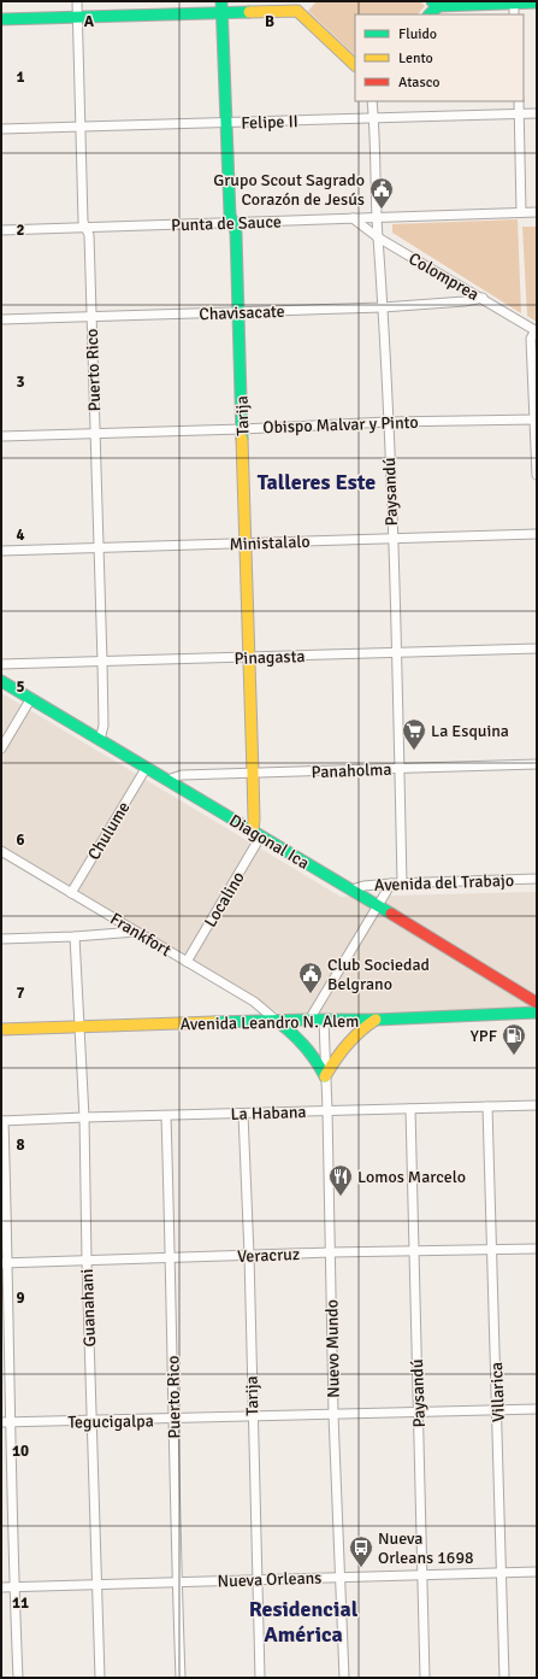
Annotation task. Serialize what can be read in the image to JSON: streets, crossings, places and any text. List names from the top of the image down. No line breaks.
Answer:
{"streets":{"main road":["Tarija","Diagonal Ica","Avenida Leandro N. Alem"],"street":["Felipe II","Punta de Sauce","Colomprea","Chavisacate","Puerto Rico","Obispo Malvar y Pinto","Paysandú","Ministalalo","Pinagasta","Panaholma","Chulume","Avenida del Trabajo","Localino","Frankfort","La Habana","Veracruz","Guanahani","Nuevo Mundo","Villarica","Tegucigalpa","Nueva Orleans"]},"crossings":[["Felipe II","Puerto Rico"],["Felipe II","Tarija"],["Felipe II","Paysandú"],["Punta de Sauce","Colomprea"],["Punta de Sauce","Puerto Rico"],["Punta de Sauce","Tarija"],["Punta de Sauce","Paysandú"],["Colomprea","Chavisacate"],["Colomprea","Paysandú"],["Chavisacate","Puerto Rico"],["Chavisacate","Tarija"],["Chavisacate","Paysandú"],["Puerto Rico","Obispo Malvar y Pinto"],["Puerto Rico","Ministalalo"],["Puerto Rico","Pinagasta"],["Puerto Rico","Diagonal Ica"],["Puerto Rico","La Habana"],["Puerto Rico","Veracruz"],["Puerto Rico","Tegucigalpa"],["Puerto Rico","Nueva Orleans"],["Tarija","Obispo Malvar y Pinto"],["Tarija","Ministalalo"],["Tarija","Pinagasta"],["Tarija","Panaholma"],["Tarija","Diagonal Ica"],["Tarija","Localino"],["Tarija","La Habana"],["Tarija","Veracruz"],["Tarija","Tegucigalpa"],["Tarija","Nueva Orleans"],["Obispo Malvar y Pinto","Paysandú"],["Paysandú","Ministalalo"],["Paysandú","Pinagasta"],["Paysandú","Panaholma"],["Paysandú","Avenida del Trabajo"],["Paysandú","La Habana"],["Paysandú","Veracruz"],["Paysandú","Tegucigalpa"],["Paysandú","Nueva Orleans"],["Panaholma","Diagonal Ica"],["Chulume","Diagonal Ica"],["Chulume","Frankfort"],["Diagonal Ica","Avenida del Trabajo"],["Diagonal Ica","Localino"],["Localino","Frankfort"],["Frankfort","Avenida Leandro N. Alem"],["Avenida Leandro N. Alem","Guanahani"],["Avenida Leandro N. Alem","Nuevo Mundo"],["La Habana","Guanahani"],["La Habana","Nuevo Mundo"],["La Habana","Villarica"],["Veracruz","Guanahani"],["Veracruz","Nuevo Mundo"],["Veracruz","Villarica"],["Guanahani","Tegucigalpa"],["Guanahani","Nueva Orleans"],["Nuevo Mundo","Tegucigalpa"],["Nuevo Mundo","Nueva Orleans"],["Villarica","Tegucigalpa"],["Villarica","Nueva Orleans"]],"districts":["Talleres Este","Residencial América"],"places":{"public building":["Grupo Scout Sagrado Corazón de Jesús","Club Sociedad Belgrano"],"supermarket":["La Esquina"],"fuel station":["YPF"],"restaurant":["Lomos Marcelo"],"bus stop":["Nueva Orleans 1698"]},"legend":["Fluido","Lento","Atasco"],"grid":{"columns":["A","B"],"rows":["1","2","3","4","5","6","7","8","9","10","11"]}}
